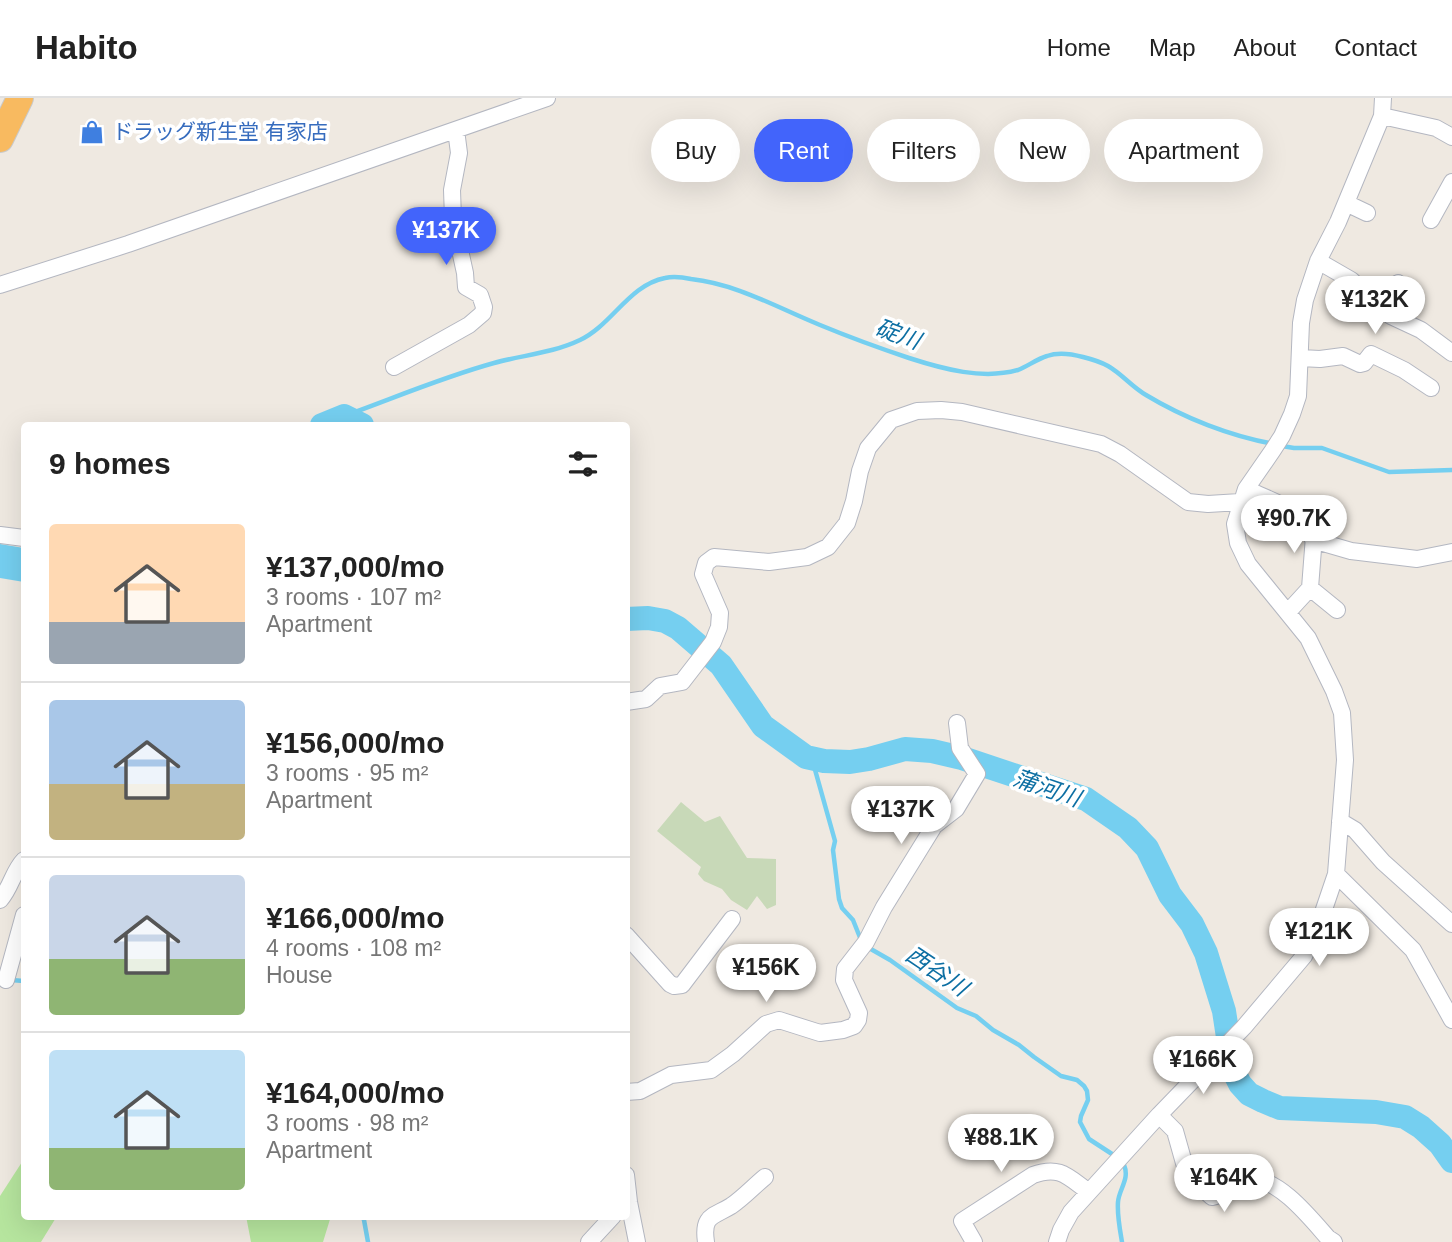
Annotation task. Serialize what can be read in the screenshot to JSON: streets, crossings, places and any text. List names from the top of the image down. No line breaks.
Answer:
{"water":["碇川","蒲河川","西谷川"],"places":{"shop":["ドラッグ新生堂 有家店"]},"page":{"header":"Habito","nav":["Home","Map","About","Contact"],"chip":["Buy","Rent","Filters","New","Apartment"],"price":["¥137K","¥132K","¥90.7K","¥137K","¥121K","¥156K","¥166K","¥88.1K","¥164K"],"heading":"9 homes","list":[{"name":"¥137,000/mo","note":"3 rooms · 107 m² · Apartment"},{"name":"¥156,000/mo","note":"3 rooms · 95 m² · Apartment"},{"name":"¥166,000/mo","note":"4 rooms · 108 m² · House"},{"name":"¥164,000/mo","note":"3 rooms · 98 m² · Apartment"}]}}
